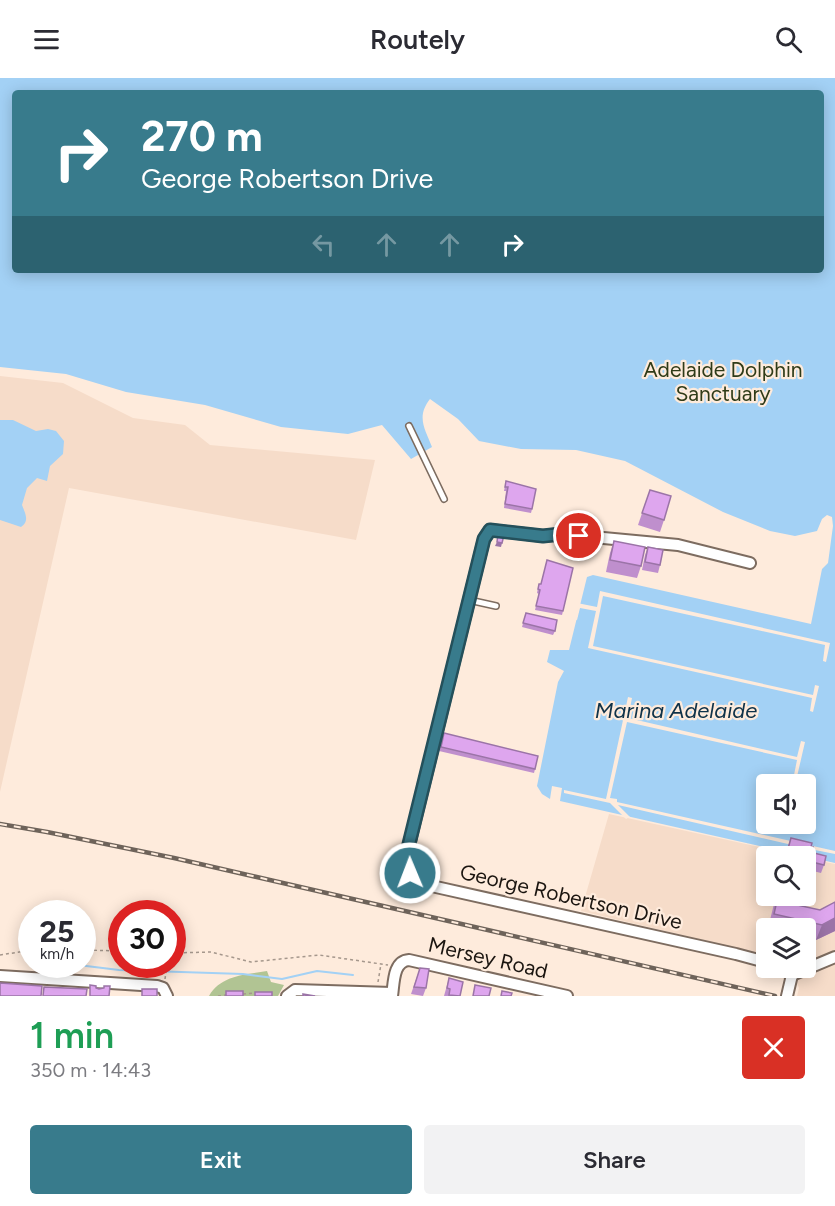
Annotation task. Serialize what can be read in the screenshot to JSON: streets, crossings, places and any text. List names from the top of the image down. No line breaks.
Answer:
{"streets":{"street":["George Robertson Drive","Mersey Road"]},"water":["Marina Adelaide"],"parks":["Adelaide Dolphin Sanctuary"],"page":{"header":"Routely","turn":["270 m","George Robertson Drive"],"speed":"25 km/h","limit":"30","heading":["1 min","350 m · 14:43"],"buttons":["Exit","Share"]}}
